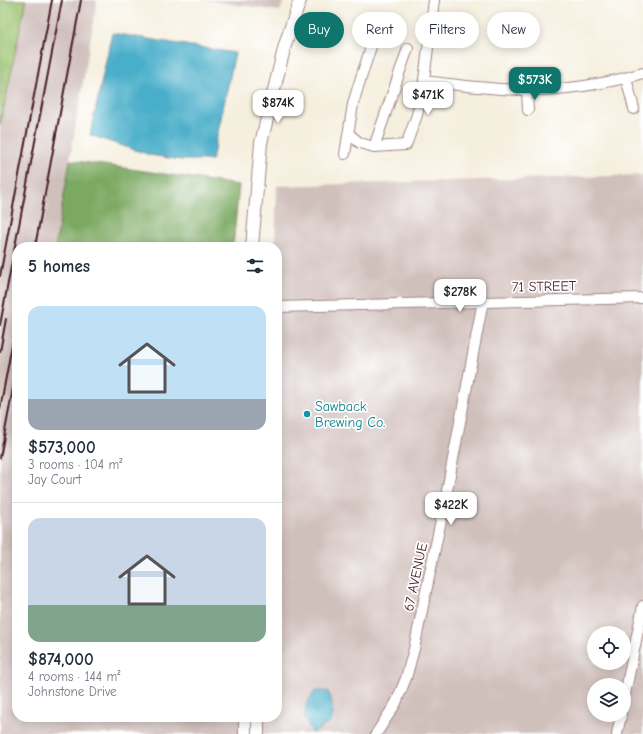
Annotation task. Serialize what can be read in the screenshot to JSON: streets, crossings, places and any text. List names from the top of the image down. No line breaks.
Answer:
{"streets":{"street":["71 STREET","67 AVENUE"]},"crossings":[["71 STREET","67 AVENUE"]],"places":["Sawback Brewing Co."],"page":{"chip":["Buy","Rent","Filters","New"],"price":["$573K","$471K","$874K","$278K","$422K"],"heading":"5 homes","list":[{"name":"$573,000","note":"3 rooms · 104 m² · Jay Court"},{"name":"$874,000","note":"4 rooms · 144 m² · Johnstone Drive"}]}}
